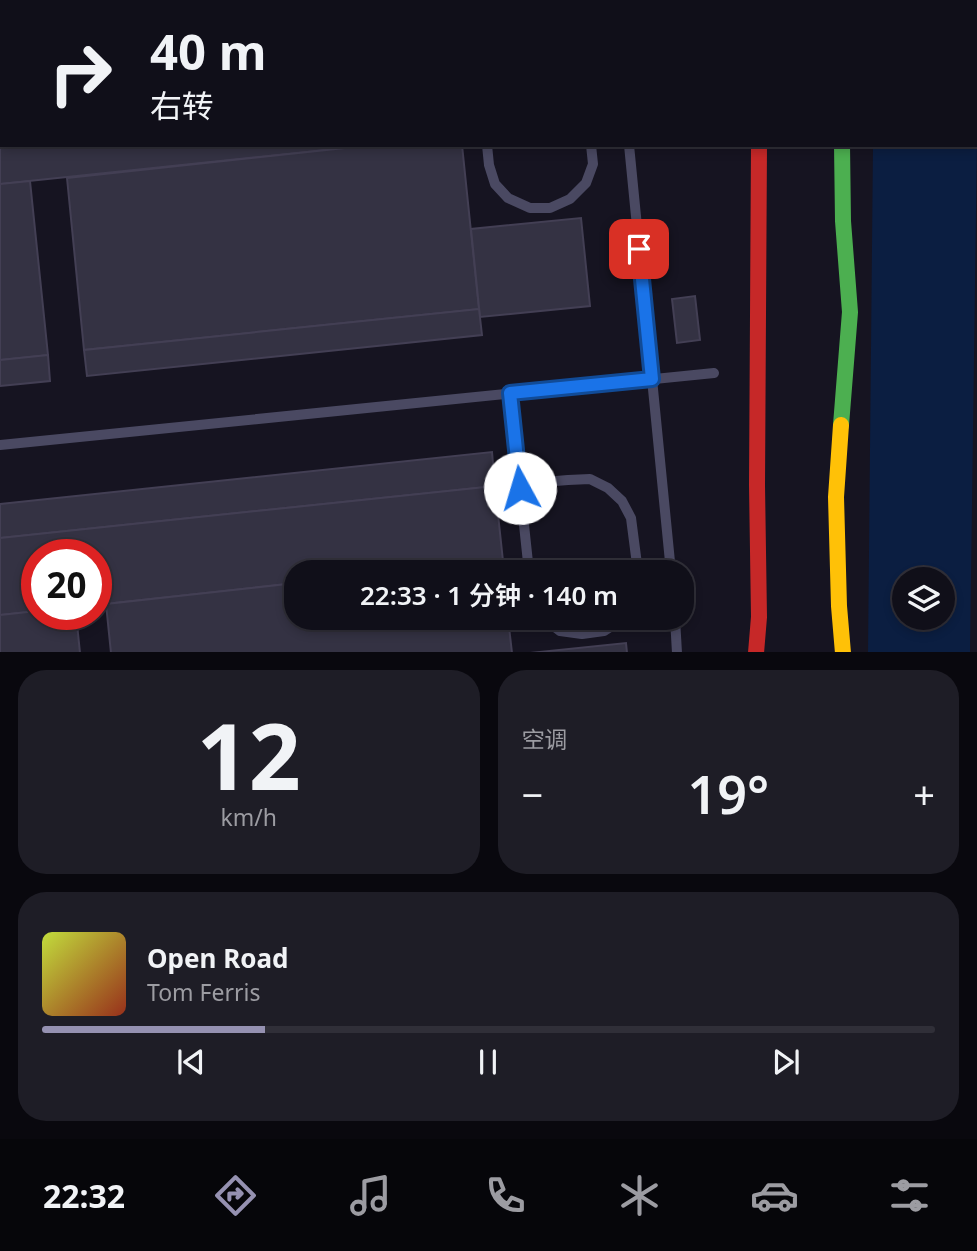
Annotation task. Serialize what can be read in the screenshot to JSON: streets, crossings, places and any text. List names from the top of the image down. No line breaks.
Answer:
{"page":{"turn":["40 m","右转"],"limit":"20","trip":"22:33 · 1 分钟 · 140 m","tile":[["12","km/h"],"空调"],"heat":["−","19°","+"],"song":["Open Road","Tom Ferris"],"tabs":"22:32"}}
